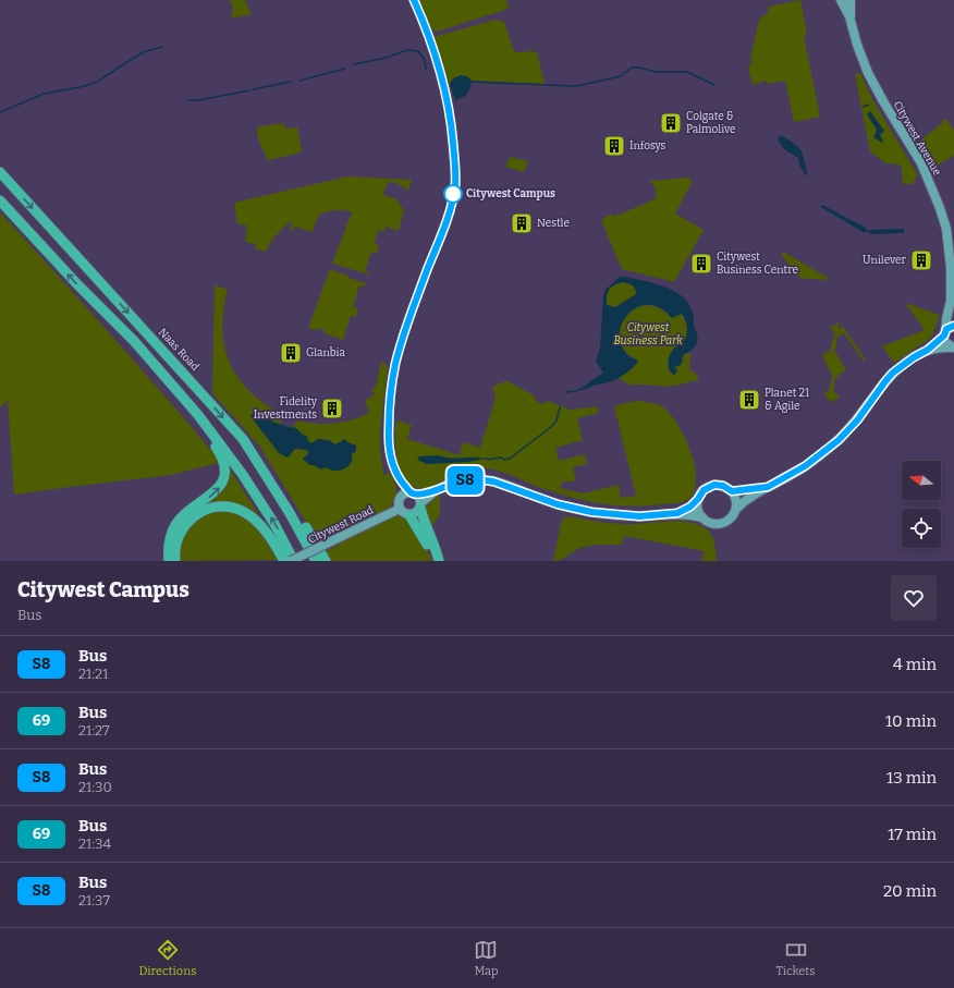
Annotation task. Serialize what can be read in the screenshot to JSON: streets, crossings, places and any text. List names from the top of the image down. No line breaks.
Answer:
{"streets":{"highway":["Naas Road"],"main road":["Citywest Avenue","Citywest Road"]},"parks":["Citywest Business Park"],"places":{"building":["Colgate & Palmolive","Infosys","Nestle","Unilever","Citywest Business Centre","Glanbia","Planet 21 & Agile","Fidelity Investments"],"other":["Citywest Campus"]},"lines":["bus line S8"],"north":"left","page":{"on_map":"S8","heading":["Citywest Campus","Bus"],"list":[{"mark":"S8","name":"Bus","note":"21:21","value":"4 min"},{"mark":"69","name":"Bus","note":"21:27","value":"10 min"},{"mark":"S8","name":"Bus","note":"21:30","value":"13 min"},{"mark":"69","name":"Bus","note":"21:34","value":"17 min"},{"mark":"S8","name":"Bus","note":"21:37","value":"20 min"}],"tabs":["Directions","Map","Tickets"]}}
